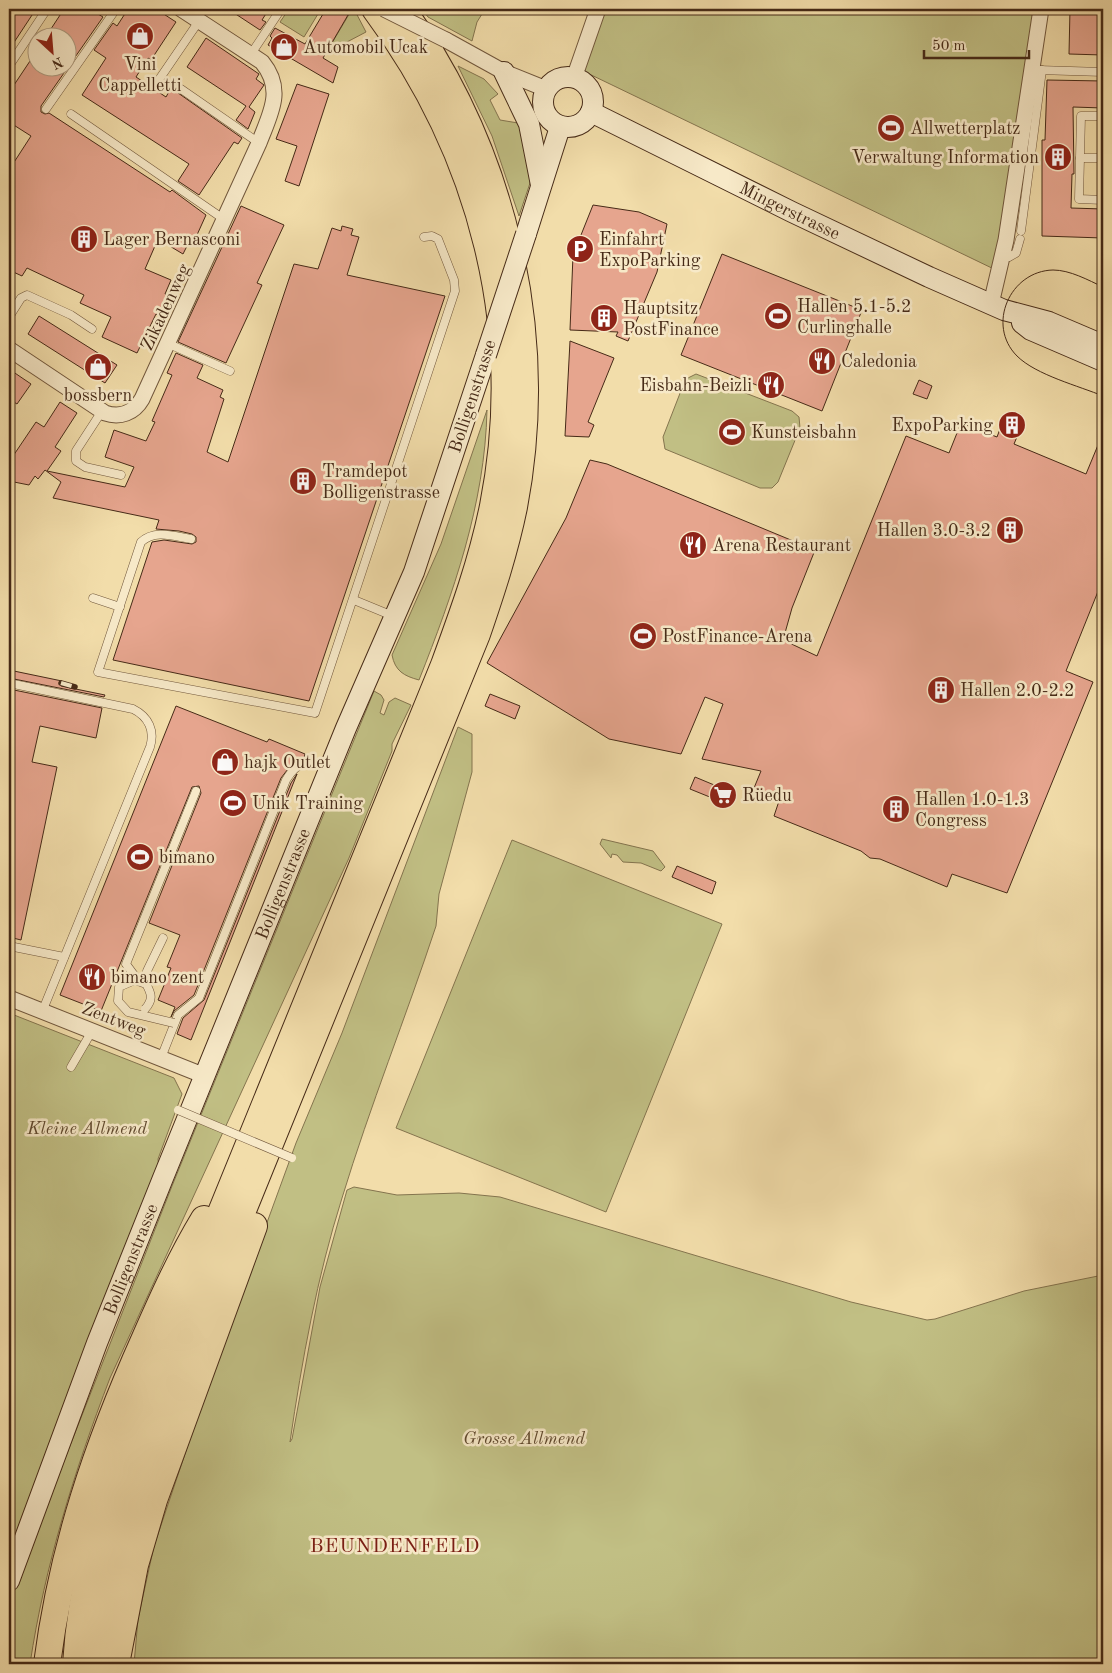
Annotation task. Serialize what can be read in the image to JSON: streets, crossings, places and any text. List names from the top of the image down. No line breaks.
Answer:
{"streets":{"main road":["Mingerstrasse","Bolligenstrasse"],"street":["Zikadenweg","Zentweg"]},"crossings":[["Mingerstrasse","Bolligenstrasse"],["Bolligenstrasse","Zentweg"]],"districts":["BEUNDENFELD"],"parks":["Kleine Allmend","Grosse Allmend"],"places":{"shop":["Vini Cappelletti","Automobil Ucak","bossbern","hajk Outlet"],"sports":["Allwetterplatz","Hallen 5.1-5.2 Curlinghalle","Kunsteisbahn","PostFinance-Arena","Unik Training","bimano"],"building":["Verwaltung Information","Lager Bernasconi","Hauptsitz PostFinance","ExpoParking","Tramdepot Bolligenstrasse","Hallen 3.0-3.2","Hallen 2.0-2.2","Hallen 1.0-1.3 Congress"],"parking":["Einfahrt ExpoParking"],"restaurant":["Caledonia","Eisbahn-Beizli","Arena Restaurant","bimano zent"],"supermarket":["Rüedu"]},"scale_bar":"50 m","north":"bottom right"}
